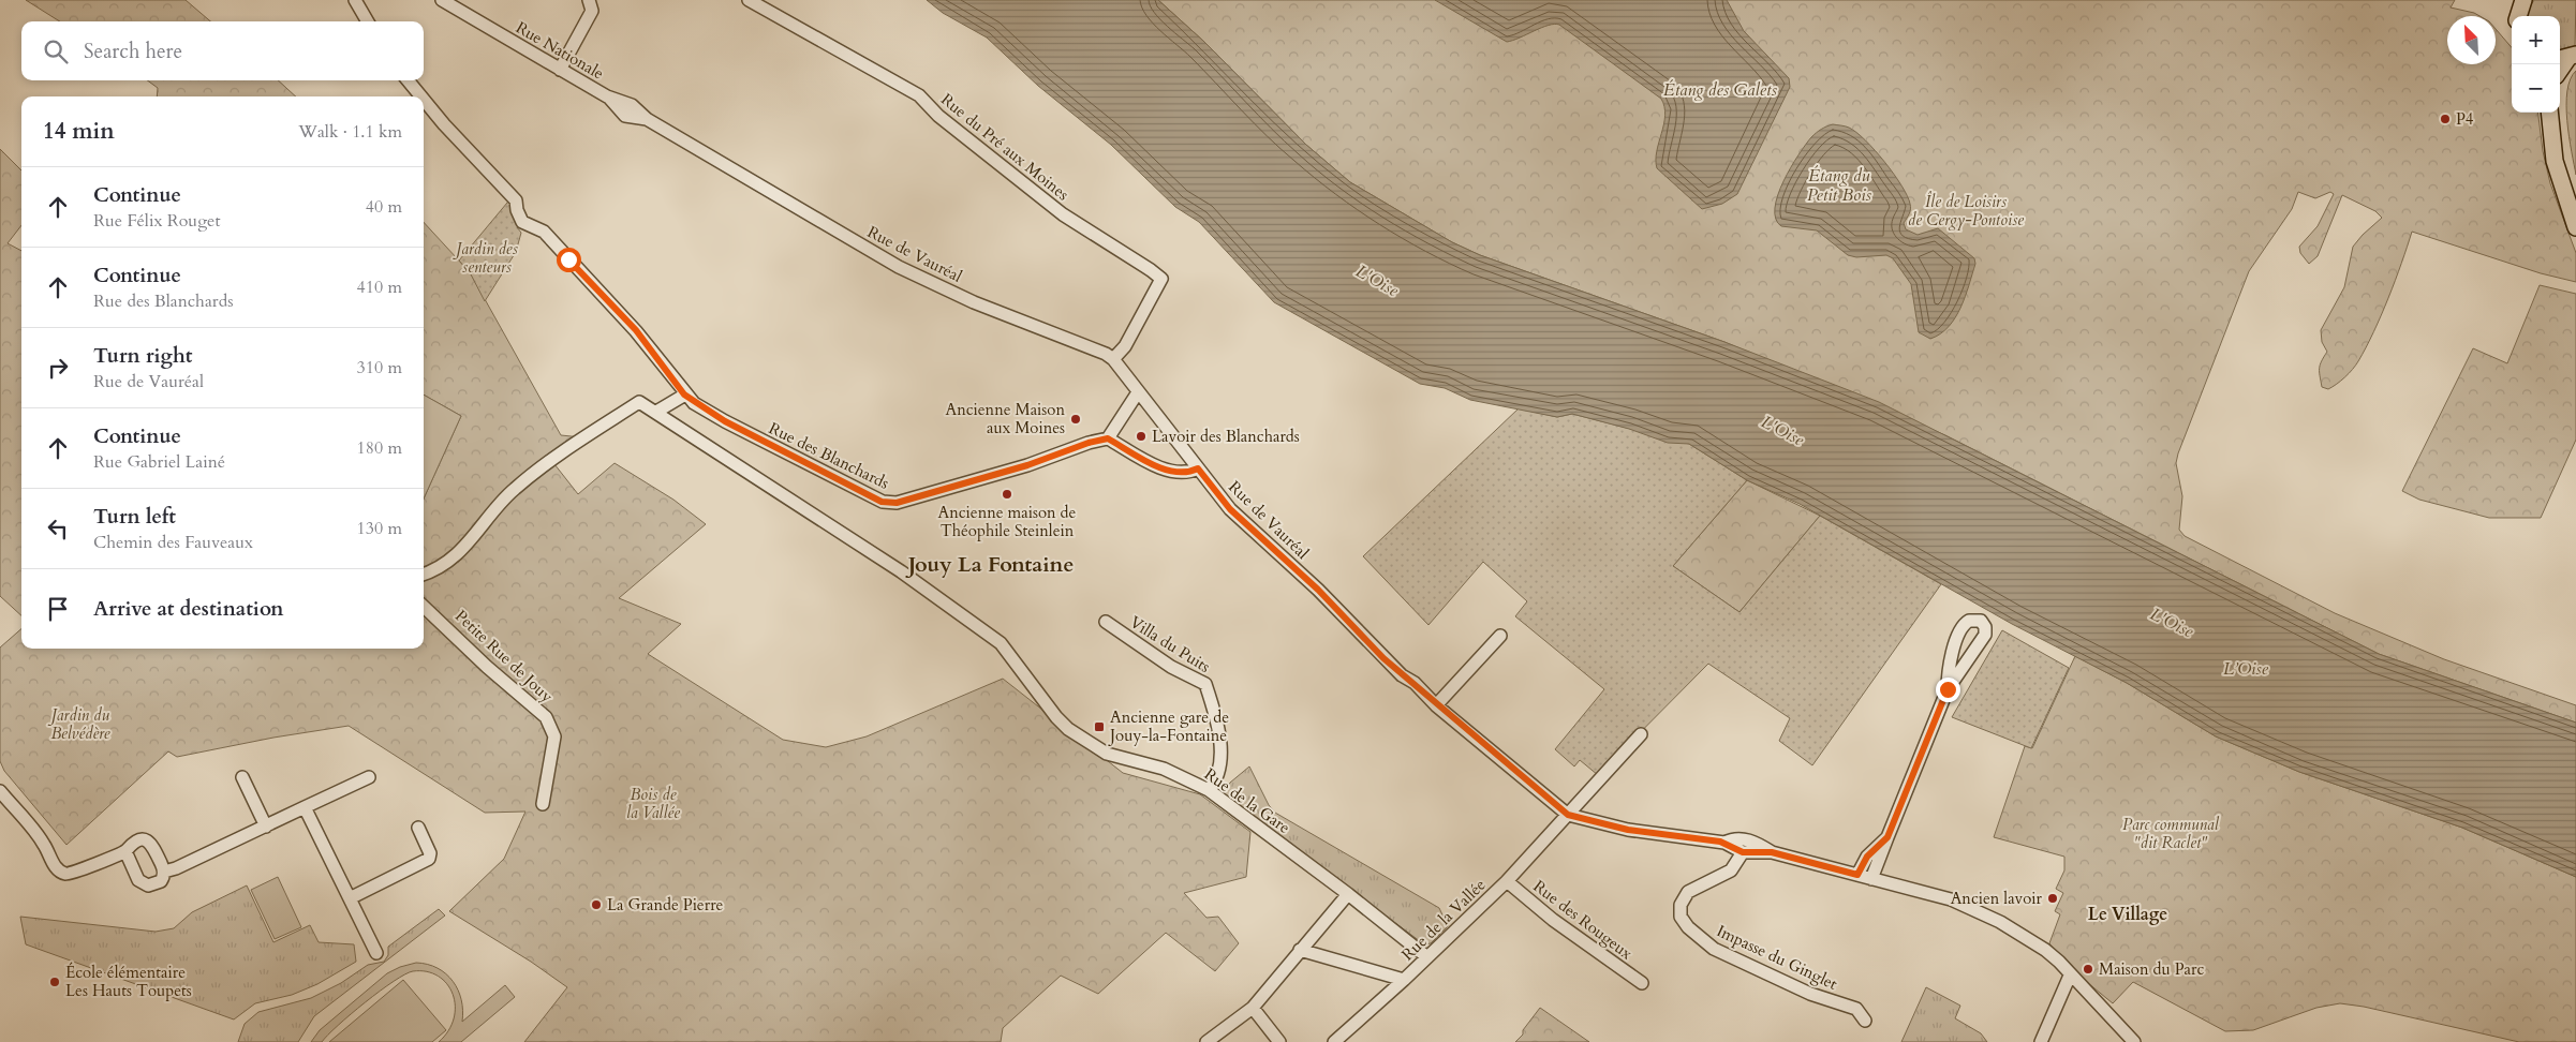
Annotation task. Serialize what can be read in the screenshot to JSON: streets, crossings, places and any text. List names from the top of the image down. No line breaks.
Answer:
{"streets":{"street":["Rue Nationale","Rue du Pré aux Moines","Rue de Vauréal","Rue des Blanchards","Villa du Puits","Petite Rue de Jouy","Rue de la Gare","Rue de la Vallée","Rue des Rougeux","Impasse du Ginglet"]},"crossings":[["Rue Nationale","Rue de Vauréal"],["Rue du Pré aux Moines","Rue de Vauréal"],["Rue de Vauréal","Rue de la Vallée"],["Villa du Puits","Rue de la Gare"],["Rue de la Gare","Rue de la Vallée"],["Rue de la Vallée","Rue des Rougeux"]],"districts":["Jouy La Fontaine","Le Village"],"water":["Étang des Galets","Étang du Petit Bois","L'Oise","L’Oise"],"parks":["Île de Loisirs de Cergy-Pontoise","Jardin des senteurs","Jardin du Belvédère","Bois de la Vallée","Parc communal \"dit Raclet\""],"places":{"other":["P4","Ancienne Maison aux Moines","Lavoir des Blanchards","Ancienne maison de Théophile Steinlein","Ancien lavoir","La Grande Pierre","Maison du Parc","École élémentaire Les Hauts Toupets"],"transit":["Ancienne gare de Jouy-la-Fontaine"]},"north":"top left","page":{"map_buttons":["+","−"],"search":"Search here","heading":["14 min","Walk · 1.1 km"],"list":[["Continue","Rue Félix Rouget","40 m"],["Continue","Rue des Blanchards","410 m"],["Turn right","Rue de Vauréal","310 m"],["Continue","Rue Gabriel Lainé","180 m"],["Turn left","Chemin des Fauveaux","130 m"],"Arrive at destination"]}}
